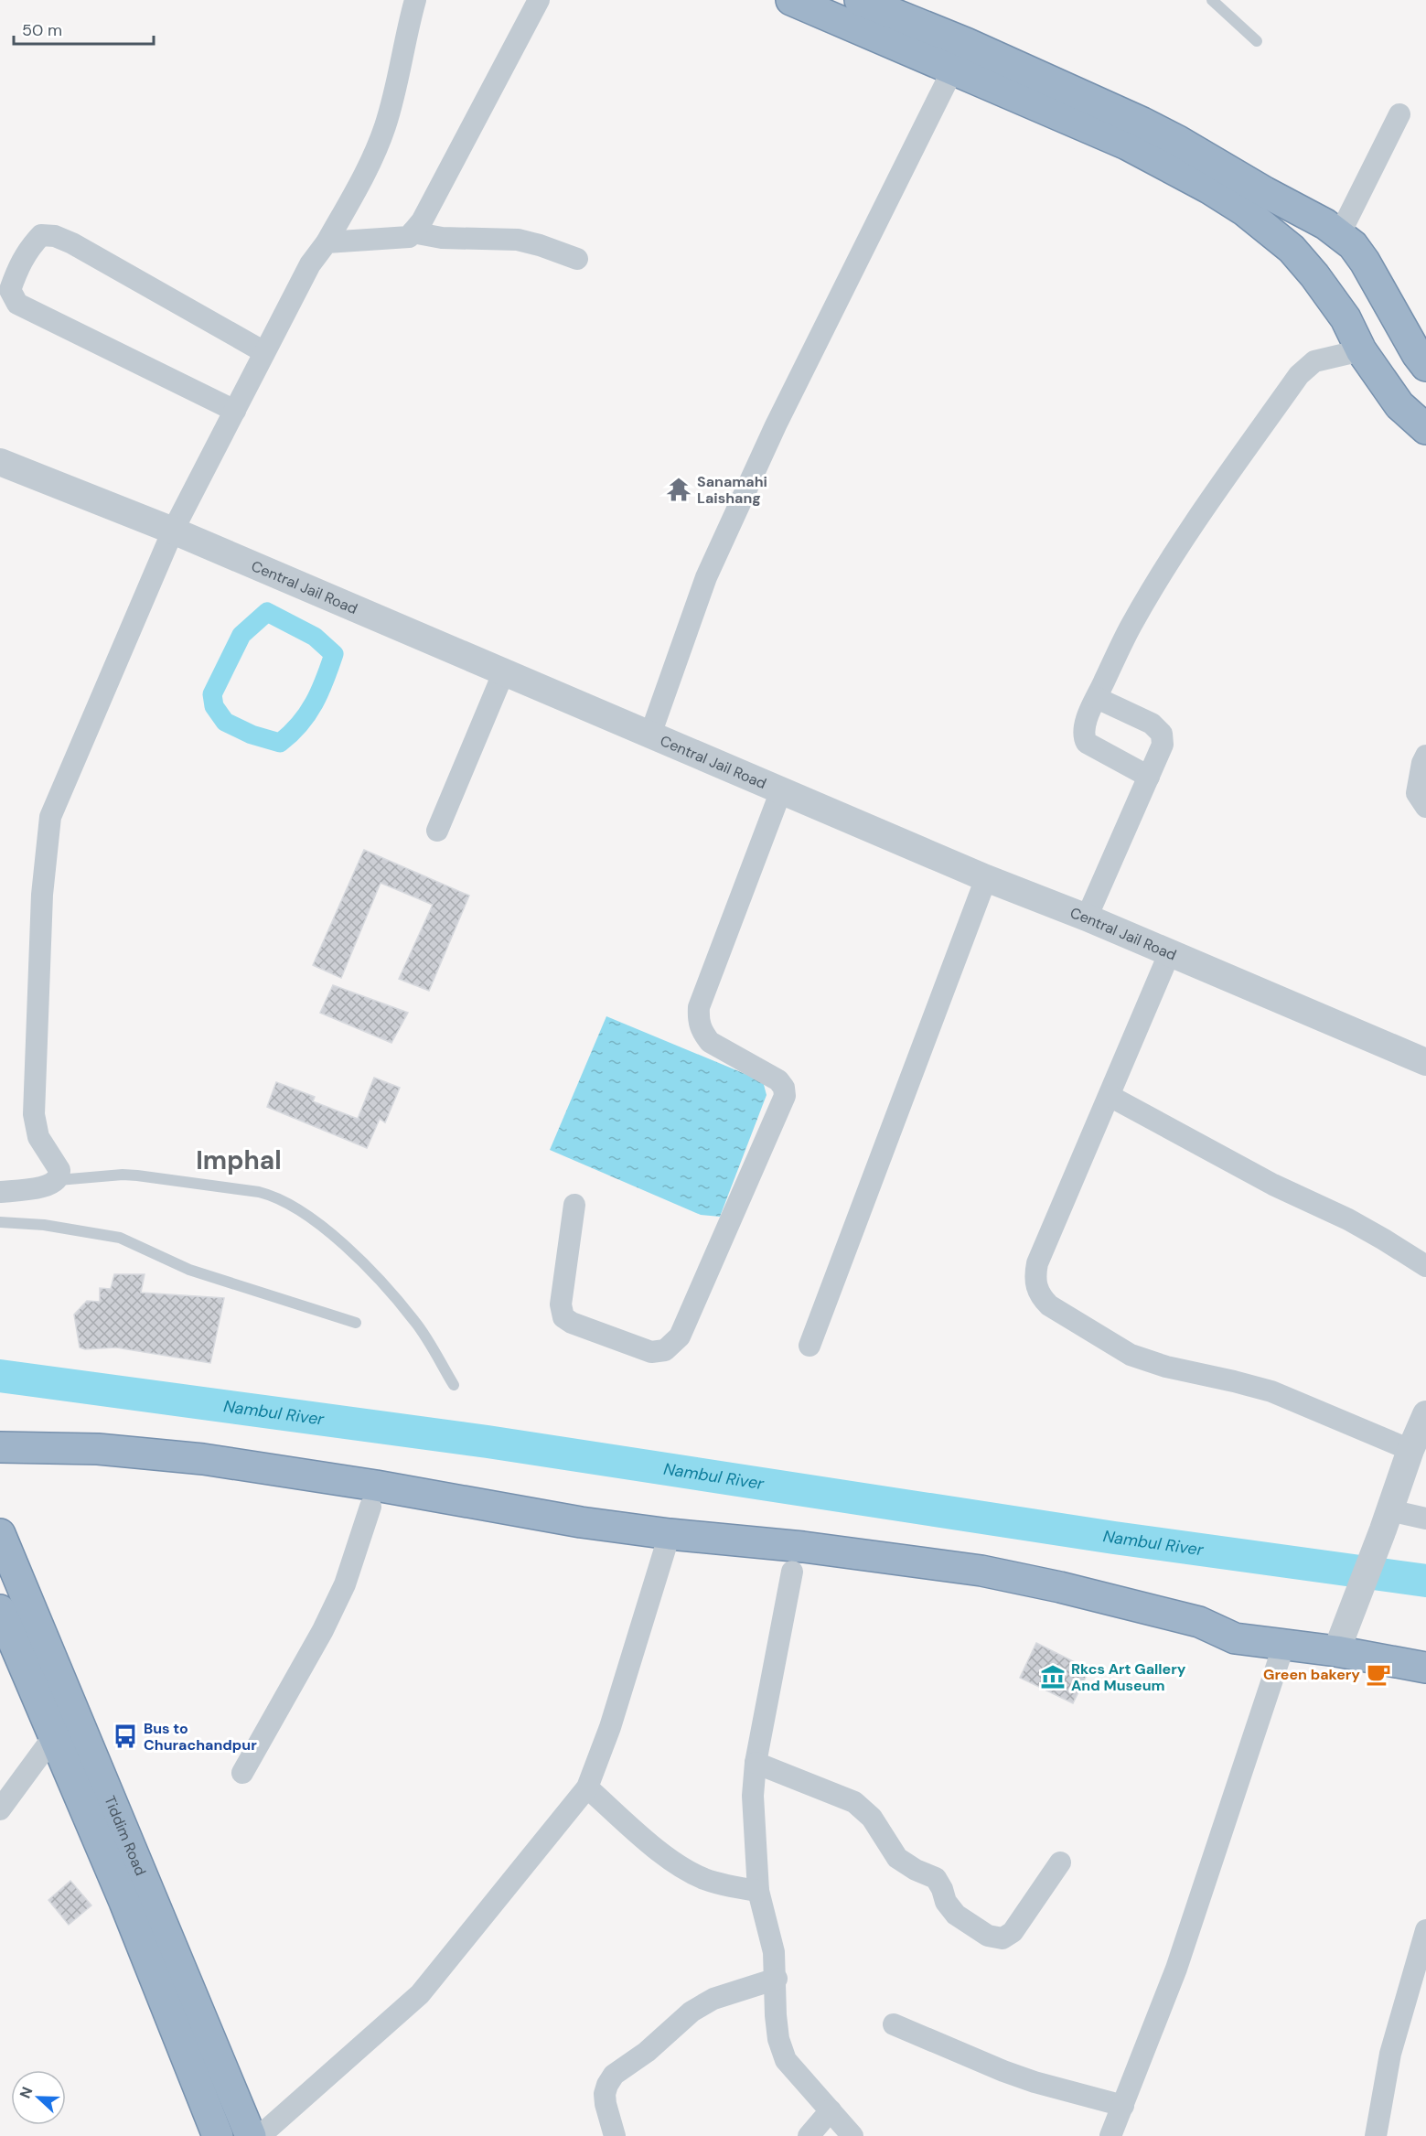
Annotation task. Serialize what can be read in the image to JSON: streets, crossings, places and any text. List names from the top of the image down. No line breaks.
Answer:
{"streets":{"highway":["Tiddim Road"],"street":["Central Jail Road"]},"districts":["Imphal"],"water":["Nambul River"],"places":{"temple":["Sanamahi Laishang"],"cafe":["Green bakery"],"museum":["Rkcs Art Gallery And Museum"],"bus stop":["Bus to Churachandpur"]},"scale_bar":"50 m","north":"left"}
